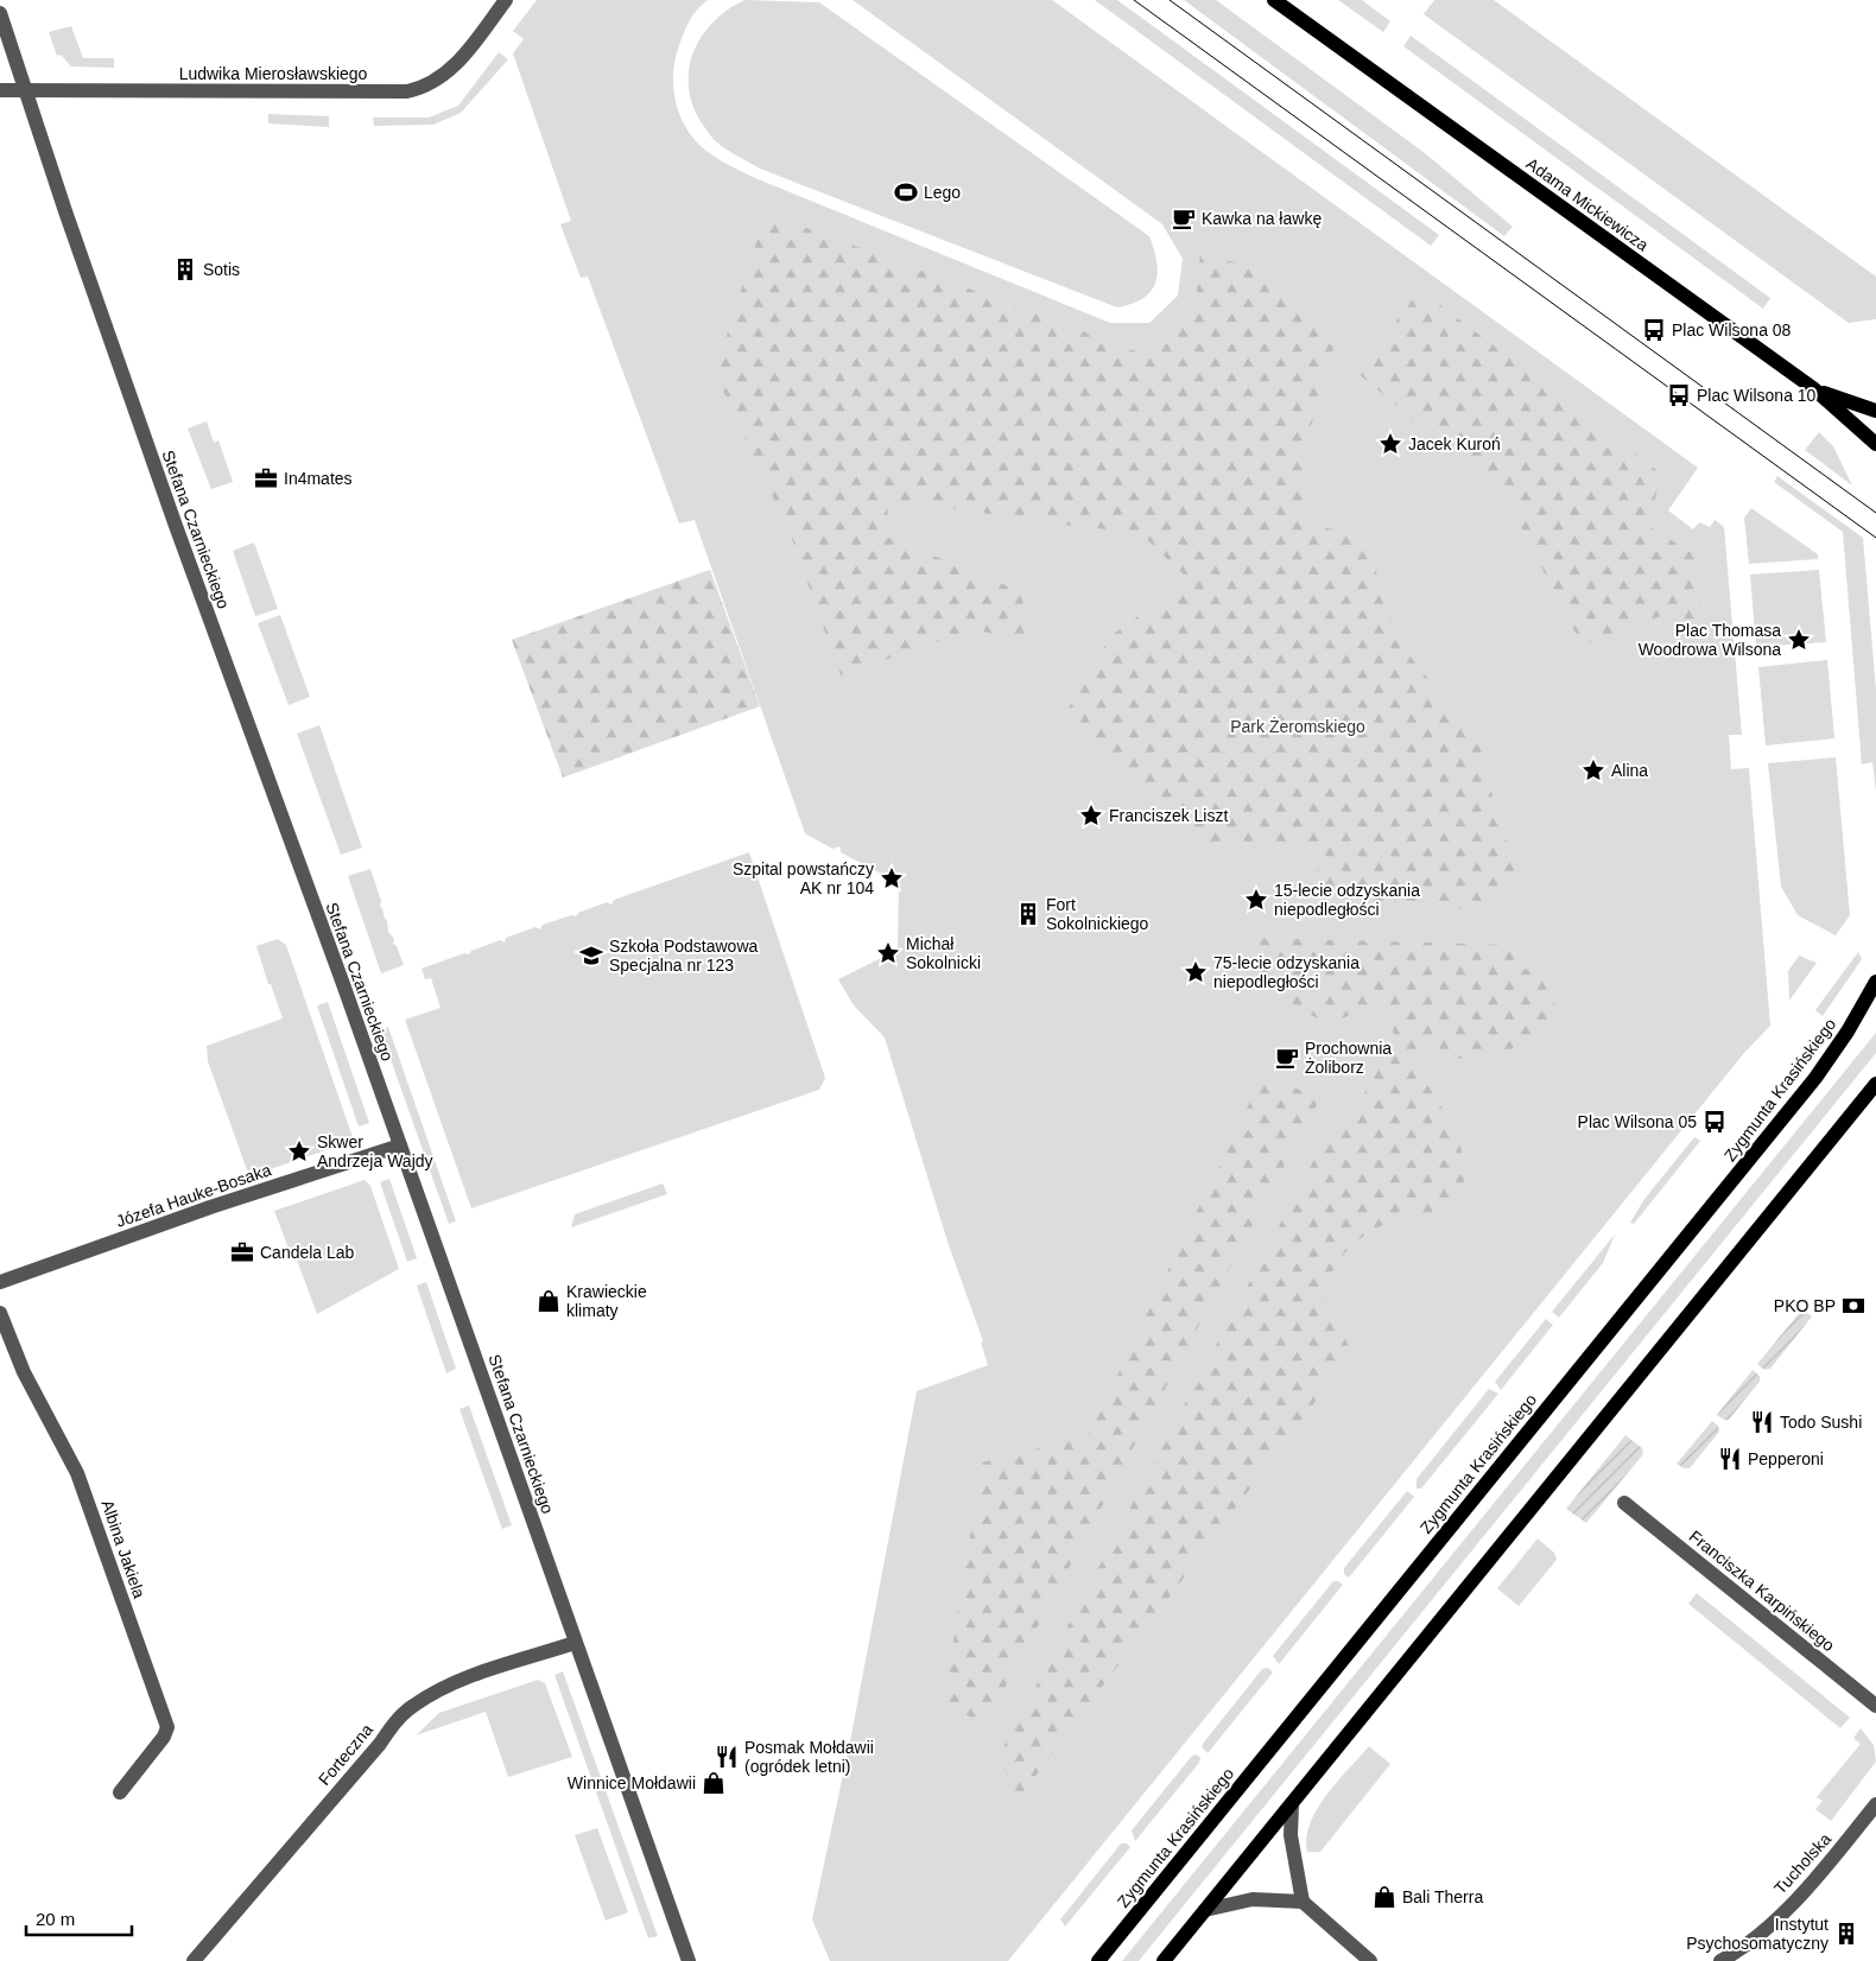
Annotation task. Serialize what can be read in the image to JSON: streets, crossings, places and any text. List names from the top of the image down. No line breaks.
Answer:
{"streets":{"main road":["Adama Mickiewicza","Zygmunta Krasińskiego"],"street":["Ludwika Mierosławskiego","Stefana Czarnieckiego","Józefa Hauke-Bosaka","Albina Jakiela","Franciszka Karpińskiego","Forteczna","Tucholska"]},"crossings":[["Ludwika Mierosławskiego","Stefana Czarnieckiego"],["Stefana Czarnieckiego","Józefa Hauke-Bosaka"],["Stefana Czarnieckiego","Forteczna"]],"parks":["Park Żeromskiego"],"places":{"sports":["Lego"],"cafe":["Kawka na ławkę","Prochownia Żoliborz"],"building":["Sotis","Fort Sokolnickiego","Instytut Psychosomatyczny"],"bus stop":["Plac Wilsona 08","Plac Wilsona 10","Plac Wilsona 05"],"place":["Jacek Kuroń","Plac Thomasa Woodrowa Wilsona","Alina","Franciszek Liszt","Szpital powstańczy AK nr 104","15-lecie odzyskania niepodległości","Michał Sokolnicki","75-lecie odzyskania niepodległości","Skwer Andrzeja Wajdy"],"office":["In4mates","Candela Lab"],"school or university":["Szkoła Podstawowa Specjalna nr 123"],"shop":["Krawieckie klimaty","Winnice Mołdawii","Bali Therra"],"bank":["PKO BP"],"restaurant":["Todo Sushi","Pepperoni","Posmak Mołdawii (ogródek letni)"]},"scale_bar":"20 m"}
